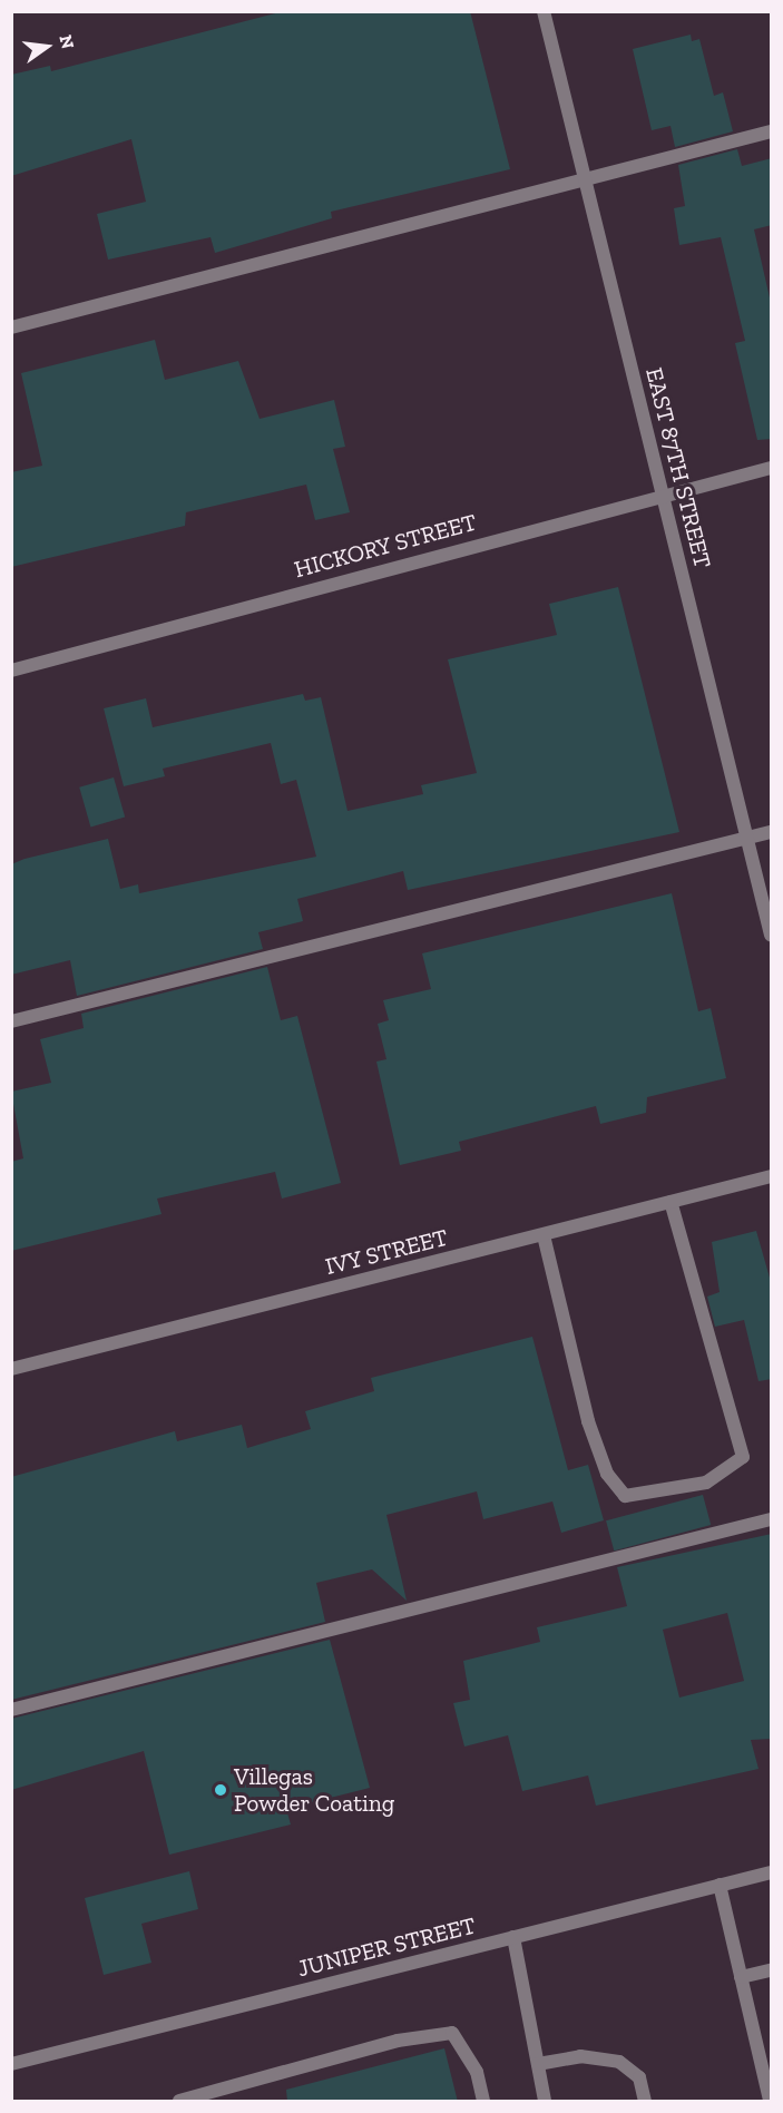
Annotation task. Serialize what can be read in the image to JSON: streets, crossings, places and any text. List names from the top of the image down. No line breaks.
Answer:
{"streets":{"street":["EAST 87TH STREET","HICKORY STREET","IVY STREET","JUNIPER STREET"]},"crossings":[["EAST 87TH STREET","HICKORY STREET"]],"places":["Villegas Powder Coating"],"north":"right"}
